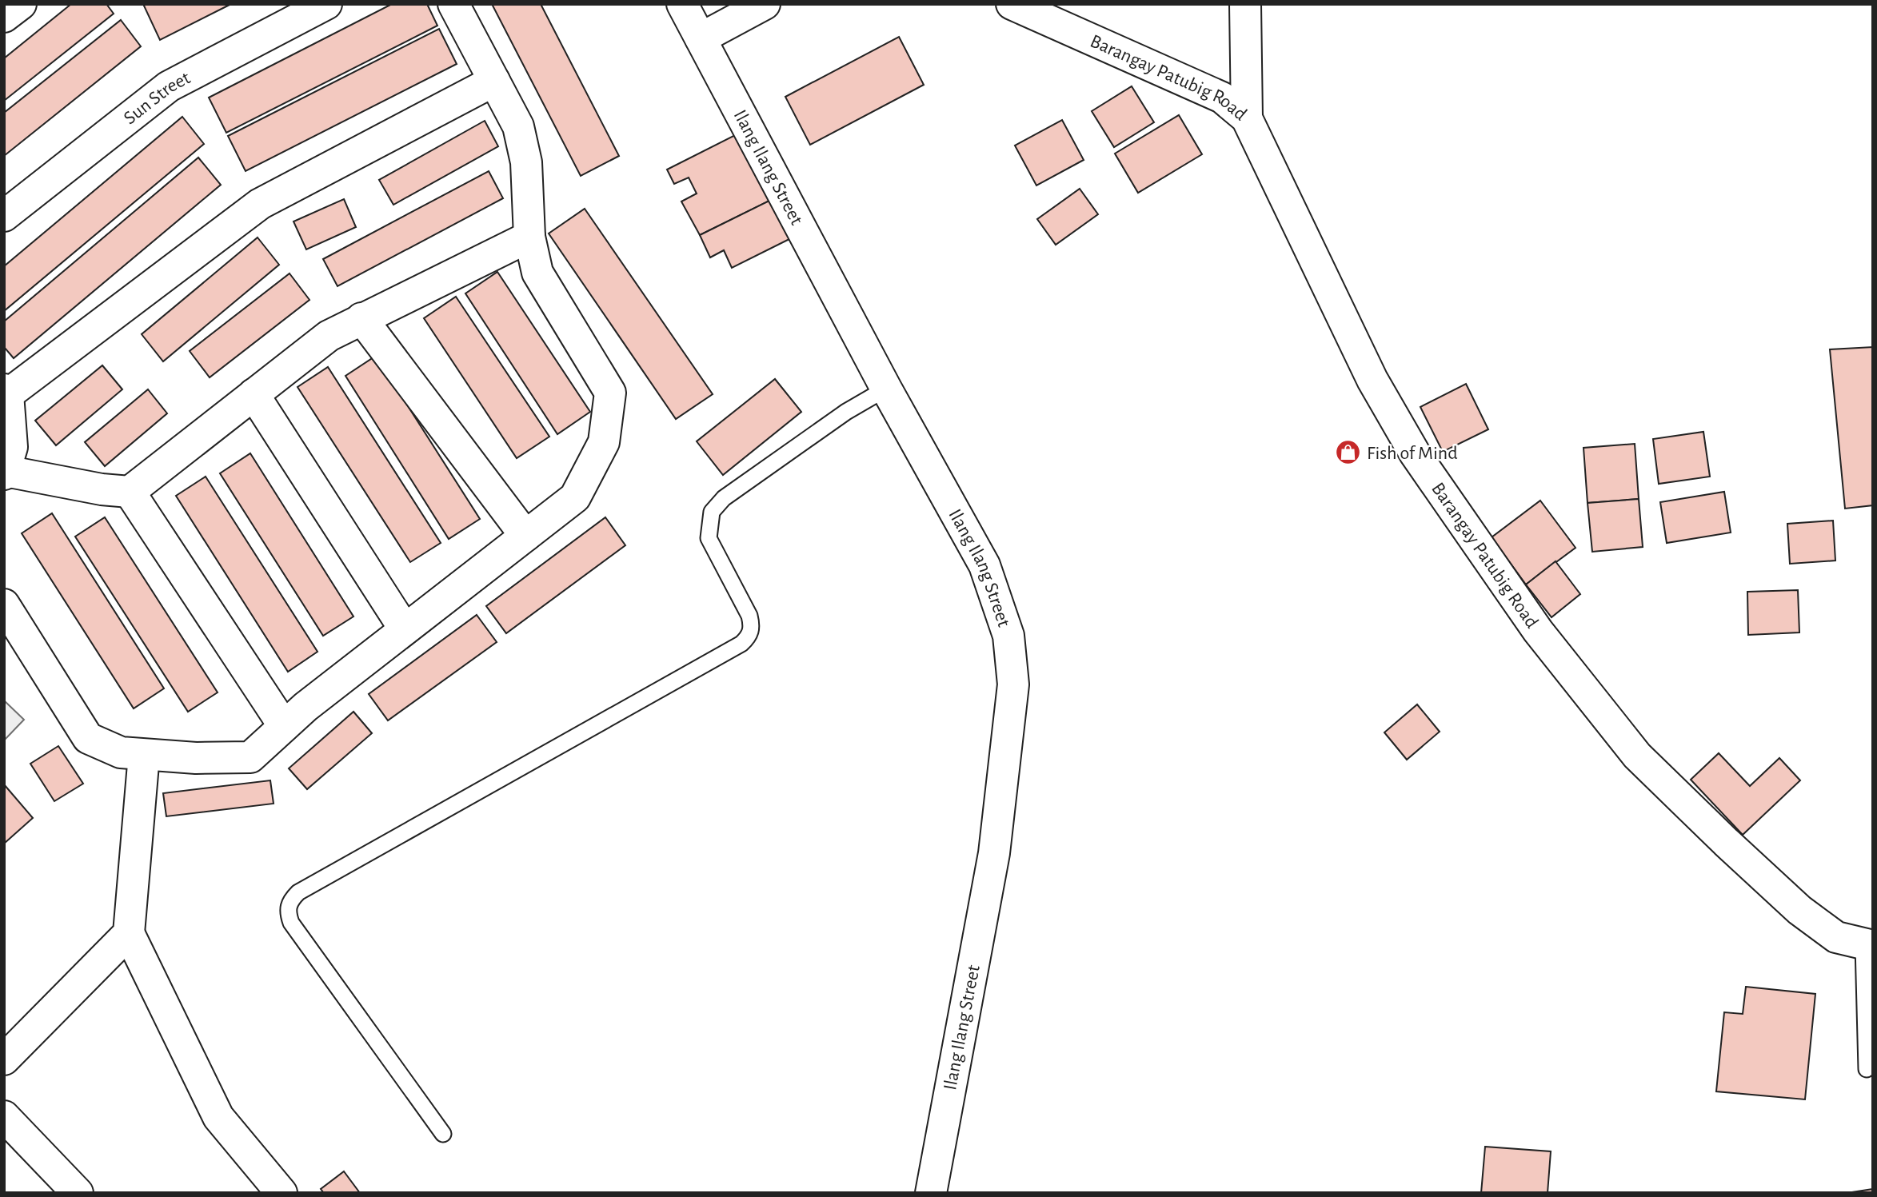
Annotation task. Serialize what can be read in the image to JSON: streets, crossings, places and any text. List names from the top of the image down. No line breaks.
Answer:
{"streets":{"street":["Barangay Patubig Road","Sun Street","Ilang Ilang Street"]},"places":{"shop":["Fish of Mind"]}}
